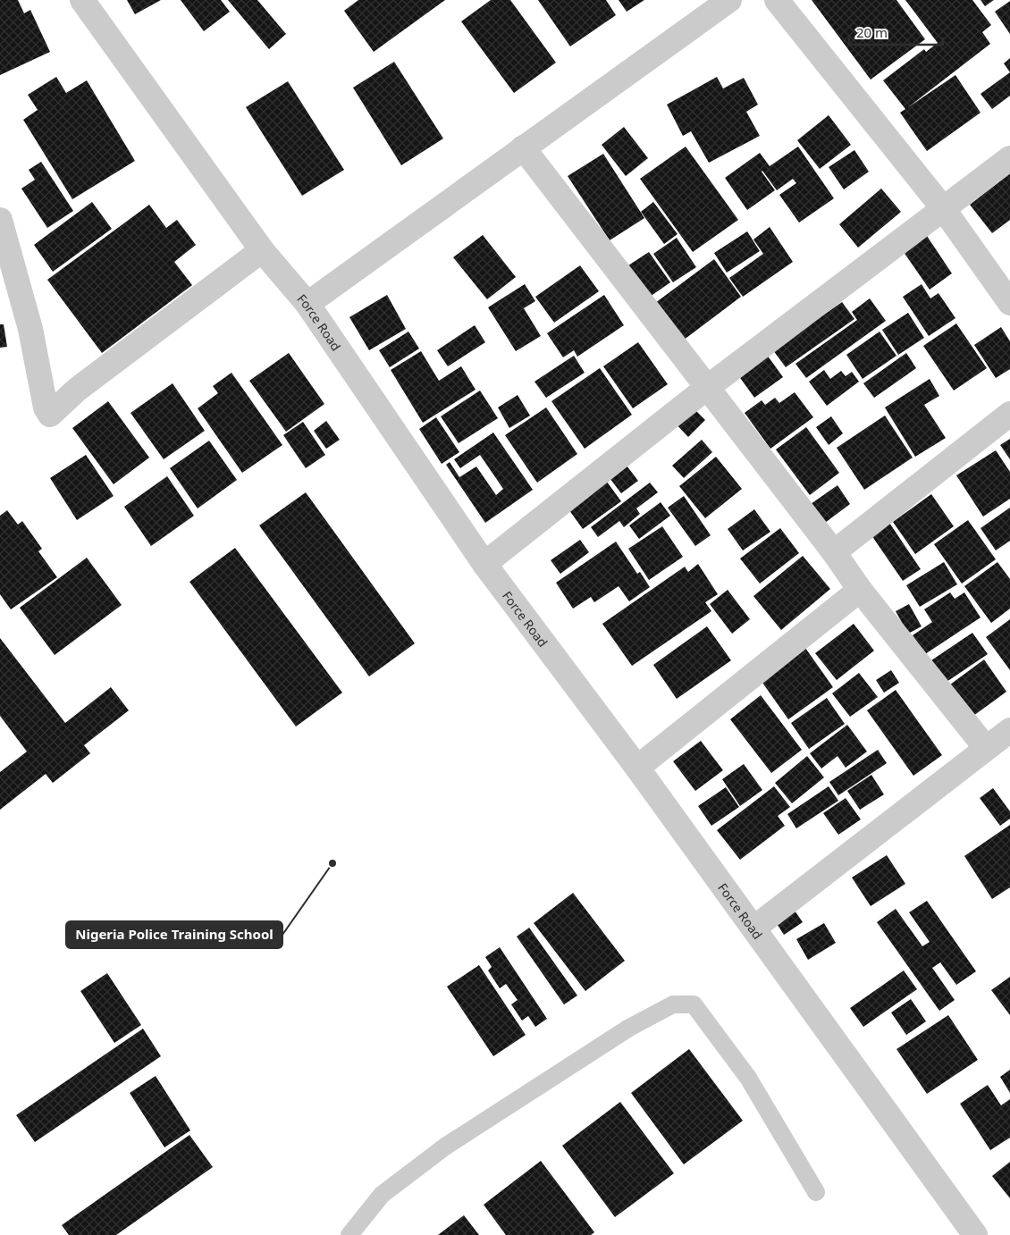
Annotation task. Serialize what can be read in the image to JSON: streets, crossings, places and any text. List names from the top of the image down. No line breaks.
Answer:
{"streets":{"street":["Force Road"]},"places":["Nigeria Police Training School"],"scale_bar":"20 m"}
